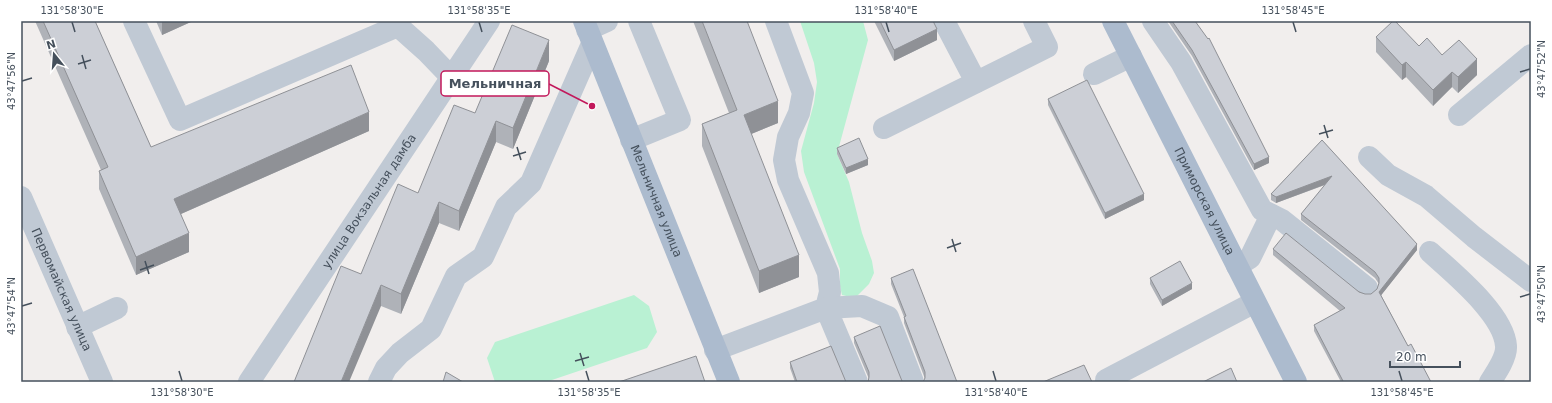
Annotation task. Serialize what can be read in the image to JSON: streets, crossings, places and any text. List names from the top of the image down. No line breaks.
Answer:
{"streets":{"main road":["Мельничная улица","Приморская улица"],"street":["улица Вокзальная дамба","Первомайская улица"]},"places":["Мельничная"],"scale_bar":"20 m","north":"top","coordinates":["131°58'30\"E","131°58'35\"E","131°58'40\"E","131°58'45\"E","43°47'52\"N","43°47'56\"N","43°47'50\"N","43°47'54\"N"]}
